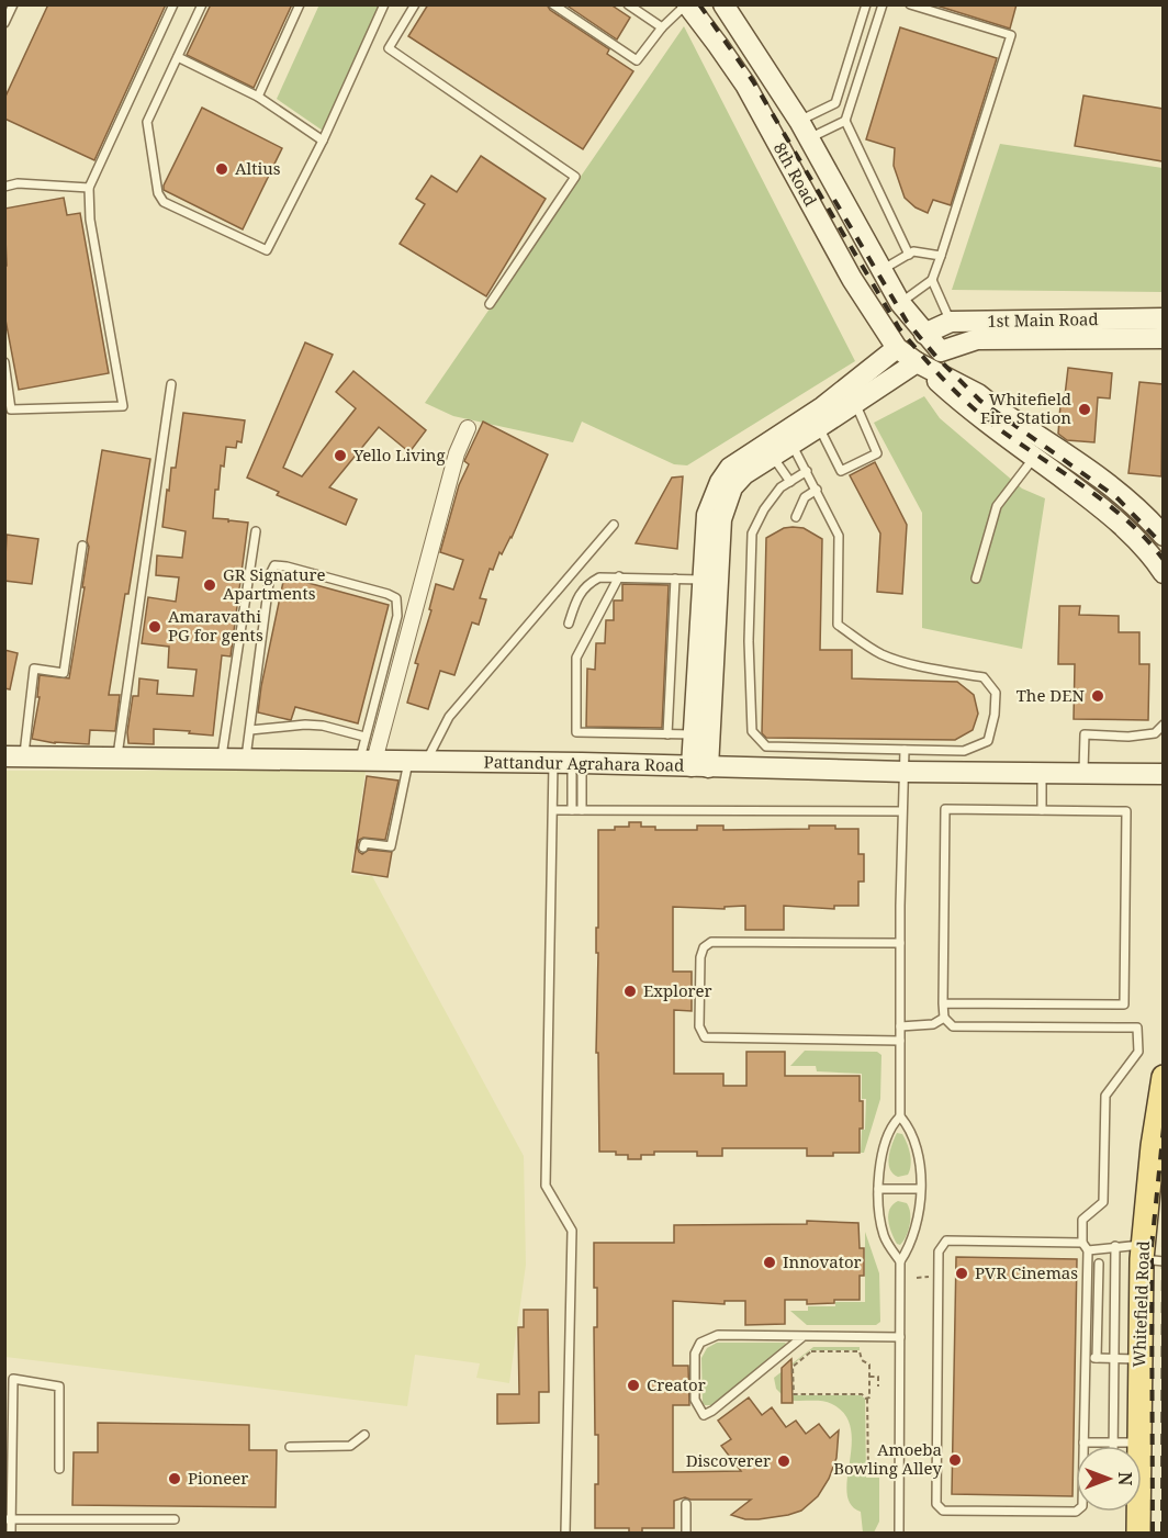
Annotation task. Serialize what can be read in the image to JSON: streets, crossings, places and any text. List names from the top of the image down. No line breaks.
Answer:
{"streets":{"main road":["Whitefield Road"],"street":["8th Road","1st Main Road","Pattandur Agrahara Road"]},"places":["Altius","Whitefield Fire Station","Yello Living","GR Signature Apartments","Amaravathi PG for gents","The DEN","Explorer","Innovator","PVR Cinemas","Creator","Amoeba Bowling Alley","Discoverer","Pioneer"],"north":"right"}
